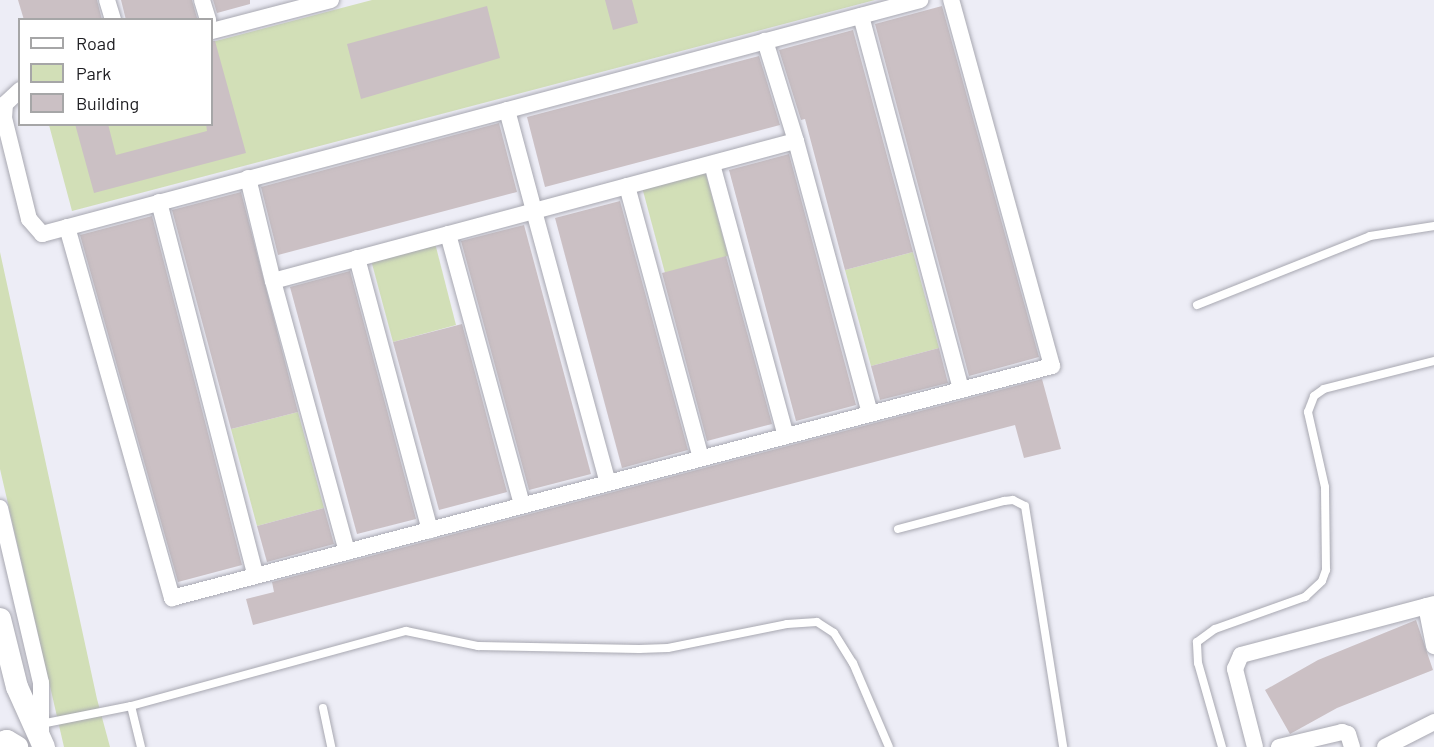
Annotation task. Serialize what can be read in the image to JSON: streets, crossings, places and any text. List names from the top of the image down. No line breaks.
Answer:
{"legend":["Road","Park","Building"]}
